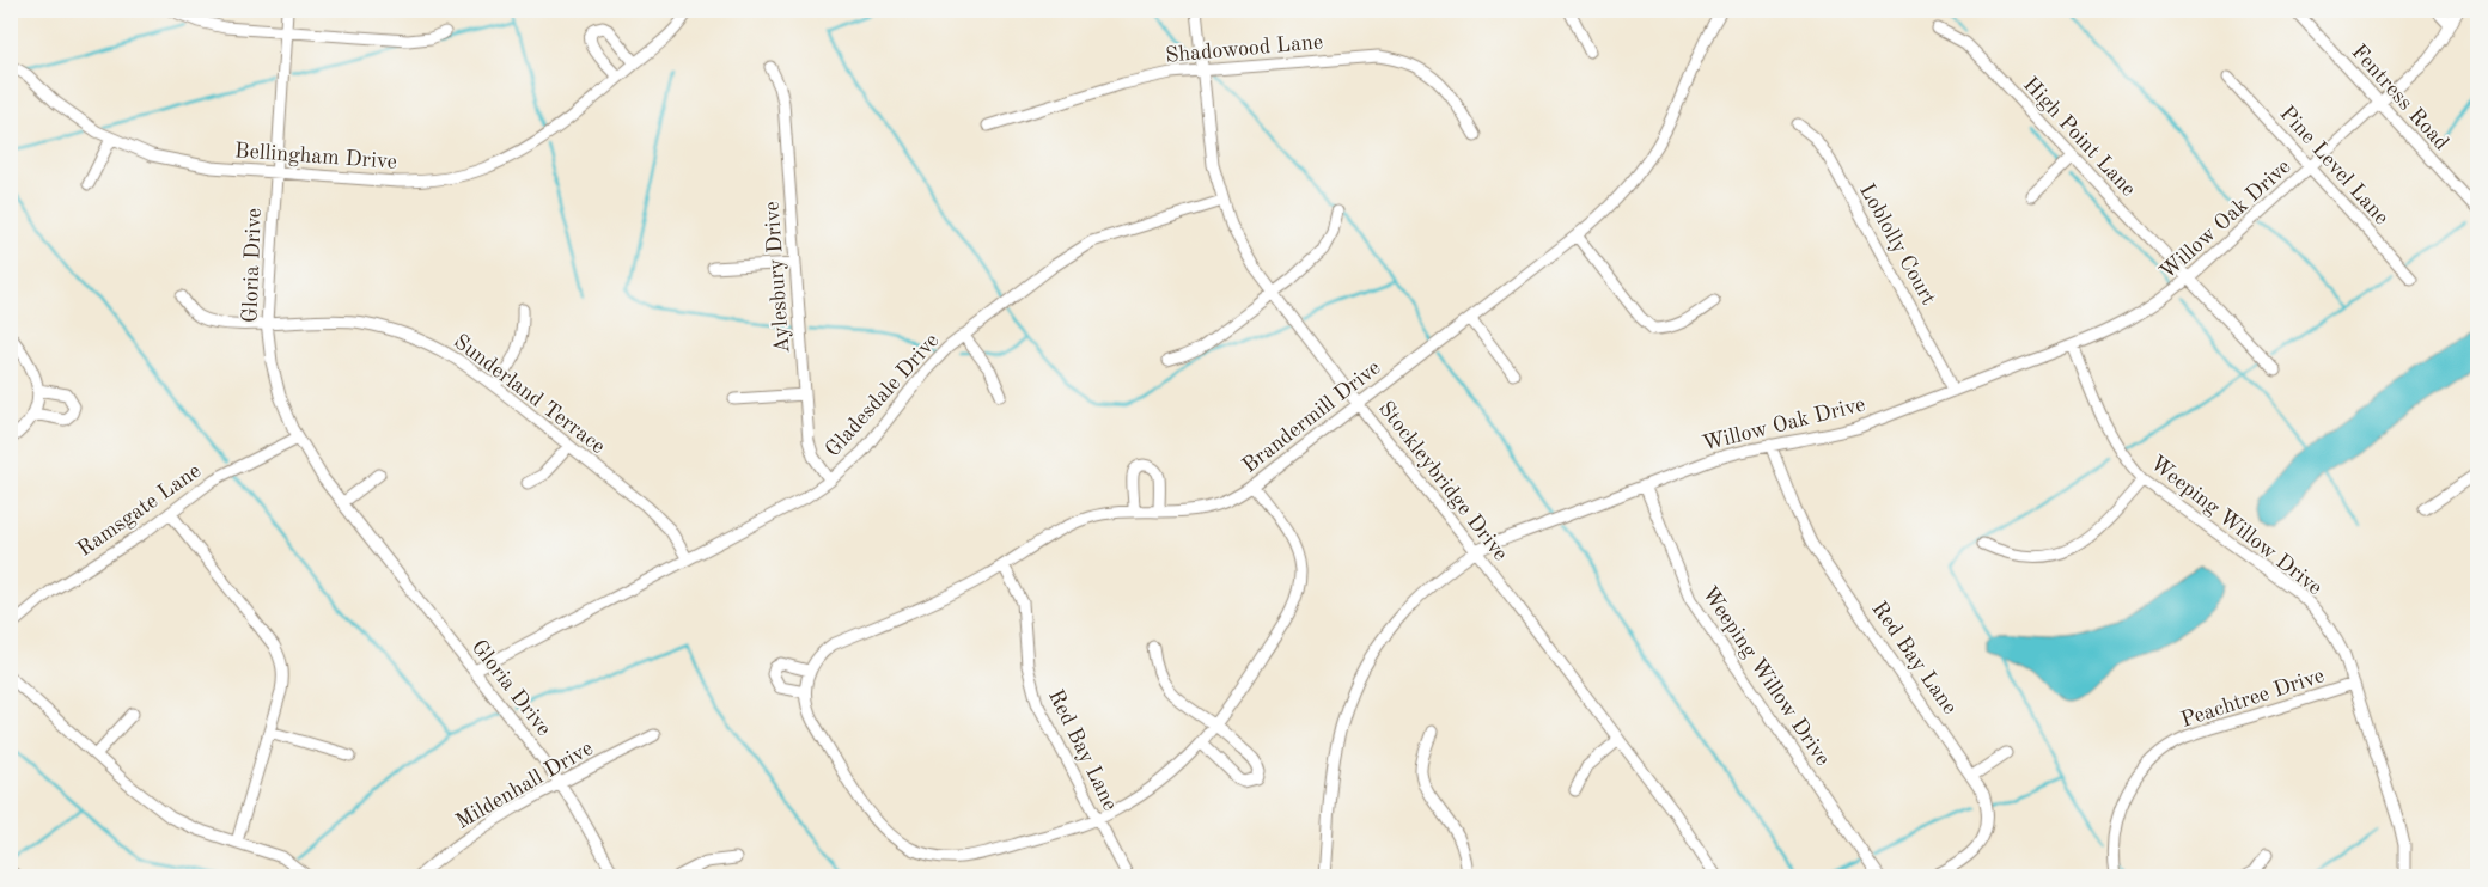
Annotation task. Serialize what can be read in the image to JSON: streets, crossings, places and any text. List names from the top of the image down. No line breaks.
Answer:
{"streets":{"street":["Shadowood Lane","Fentress Road","High Point Lane","Bellingham Drive","Pine Level Lane","Willow Oak Drive","Loblolly Court","Gloria Drive","Aylesbury Drive","Sunderland Terrace","Gladesdale Drive","Brandermill Drive","Stockleybridge Drive","Ramsgate Lane","Weeping Willow Drive","Red Bay Lane","Peachtree Drive","Mildenhall Drive"]},"crossings":[["Shadowood Lane","Stockleybridge Drive"],["Fentress Road","Willow Oak Drive"],["High Point Lane","Willow Oak Drive"],["Bellingham Drive","Gloria Drive"],["Pine Level Lane","Willow Oak Drive"],["Willow Oak Drive","Loblolly Court"],["Willow Oak Drive","Stockleybridge Drive"],["Willow Oak Drive","Weeping Willow Drive"],["Willow Oak Drive","Red Bay Lane"],["Gloria Drive","Sunderland Terrace"],["Gloria Drive","Gladesdale Drive"],["Gloria Drive","Ramsgate Lane"],["Gloria Drive","Mildenhall Drive"],["Aylesbury Drive","Gladesdale Drive"],["Sunderland Terrace","Gladesdale Drive"],["Gladesdale Drive","Stockleybridge Drive"],["Brandermill Drive","Stockleybridge Drive"],["Brandermill Drive","Red Bay Lane"],["Weeping Willow Drive","Peachtree Drive"]]}
